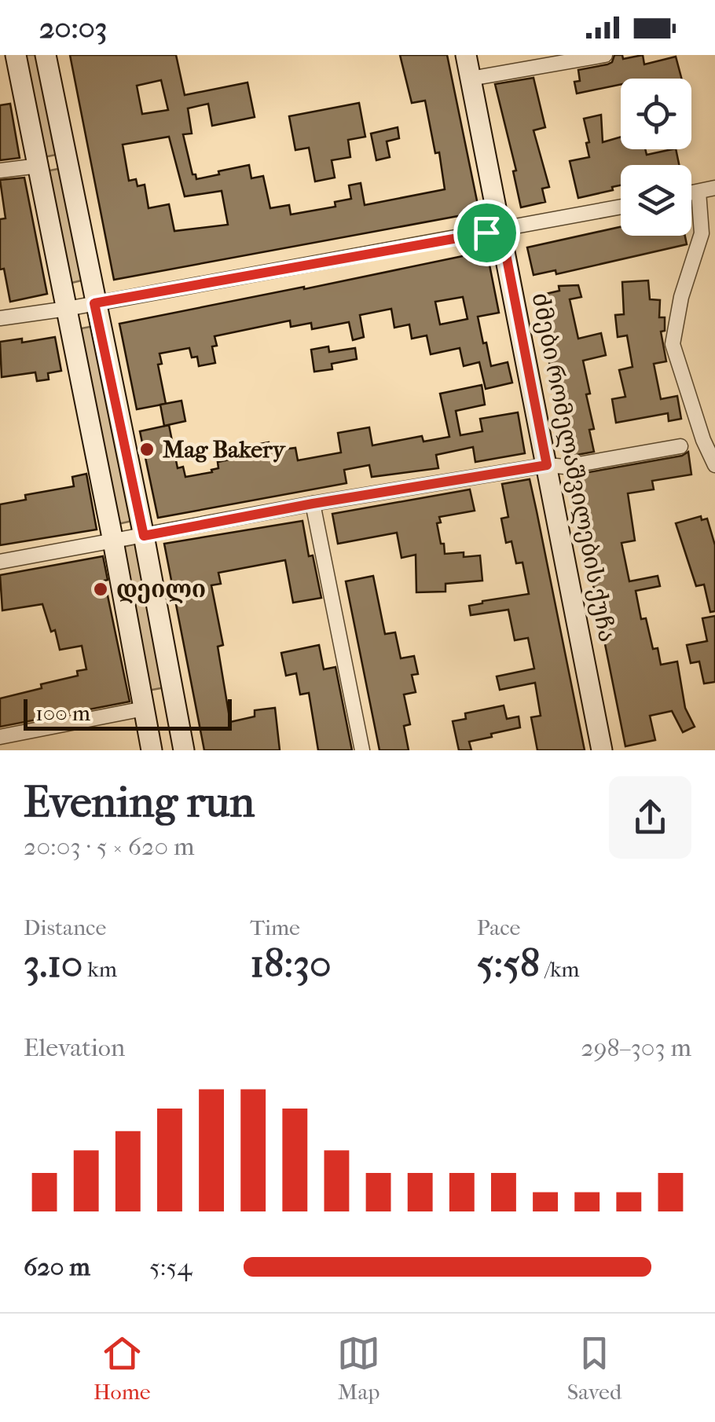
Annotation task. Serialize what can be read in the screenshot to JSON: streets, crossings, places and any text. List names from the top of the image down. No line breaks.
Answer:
{"streets":{"street":["ძმები რომელაშვილების ქუჩა"]},"places":["Mag Bakery","დეილი"],"scale_bar":"100 m","page":{"status":"20:03","scale":"100 m","heading":["Evening run","20:03 · 5 × 620 m"],"stats":[["Distance","3.10 km"],["Time","18:30"],["Pace","5:58 /km"]],"chart":["Elevation","298–303 m"],"list":[{"name":"620 m","note":"5:54"}],"tabs":["Home","Map","Saved"]}}
